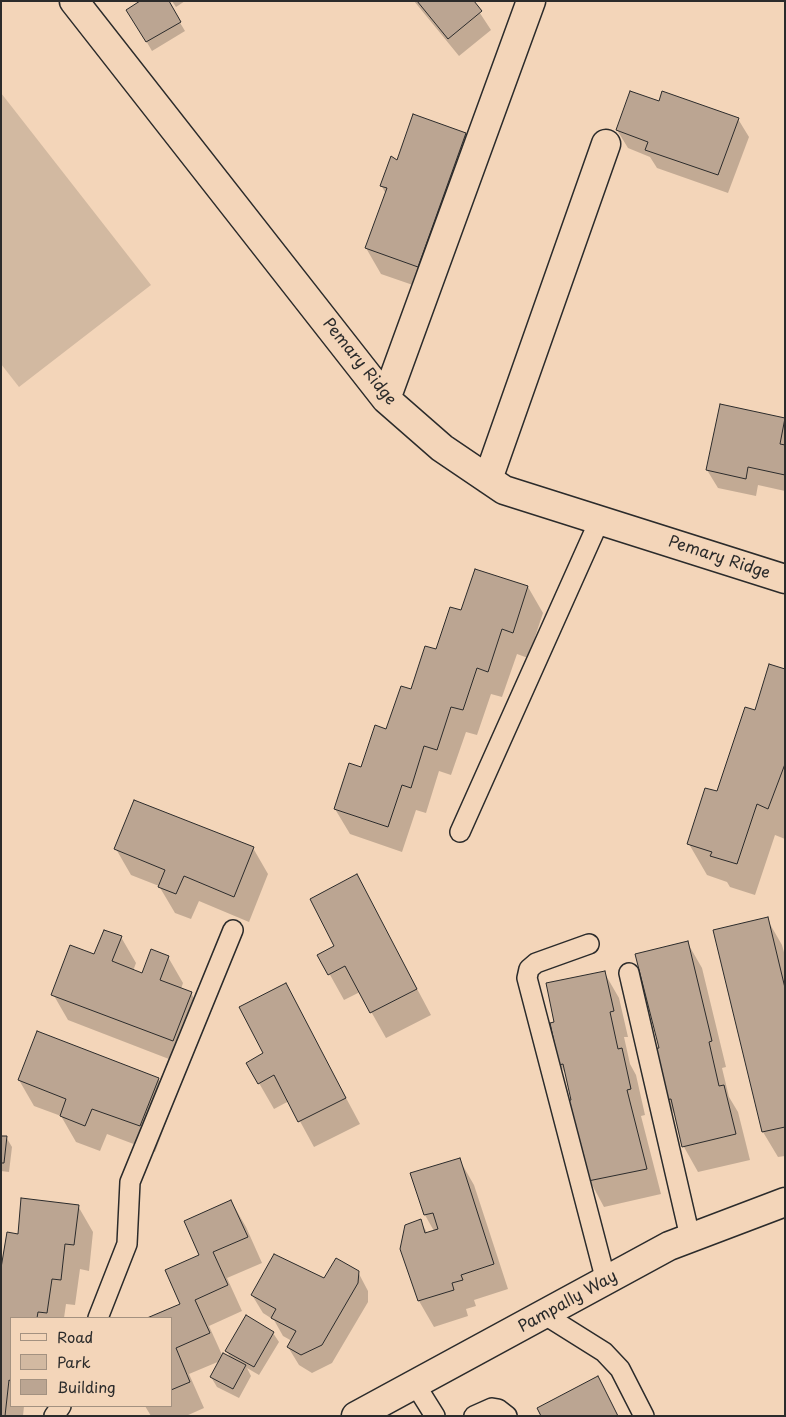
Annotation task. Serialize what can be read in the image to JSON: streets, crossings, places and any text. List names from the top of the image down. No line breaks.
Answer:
{"streets":{"street":["Pemary Ridge","Pampally Way"]},"legend":["Road","Park","Building"]}
